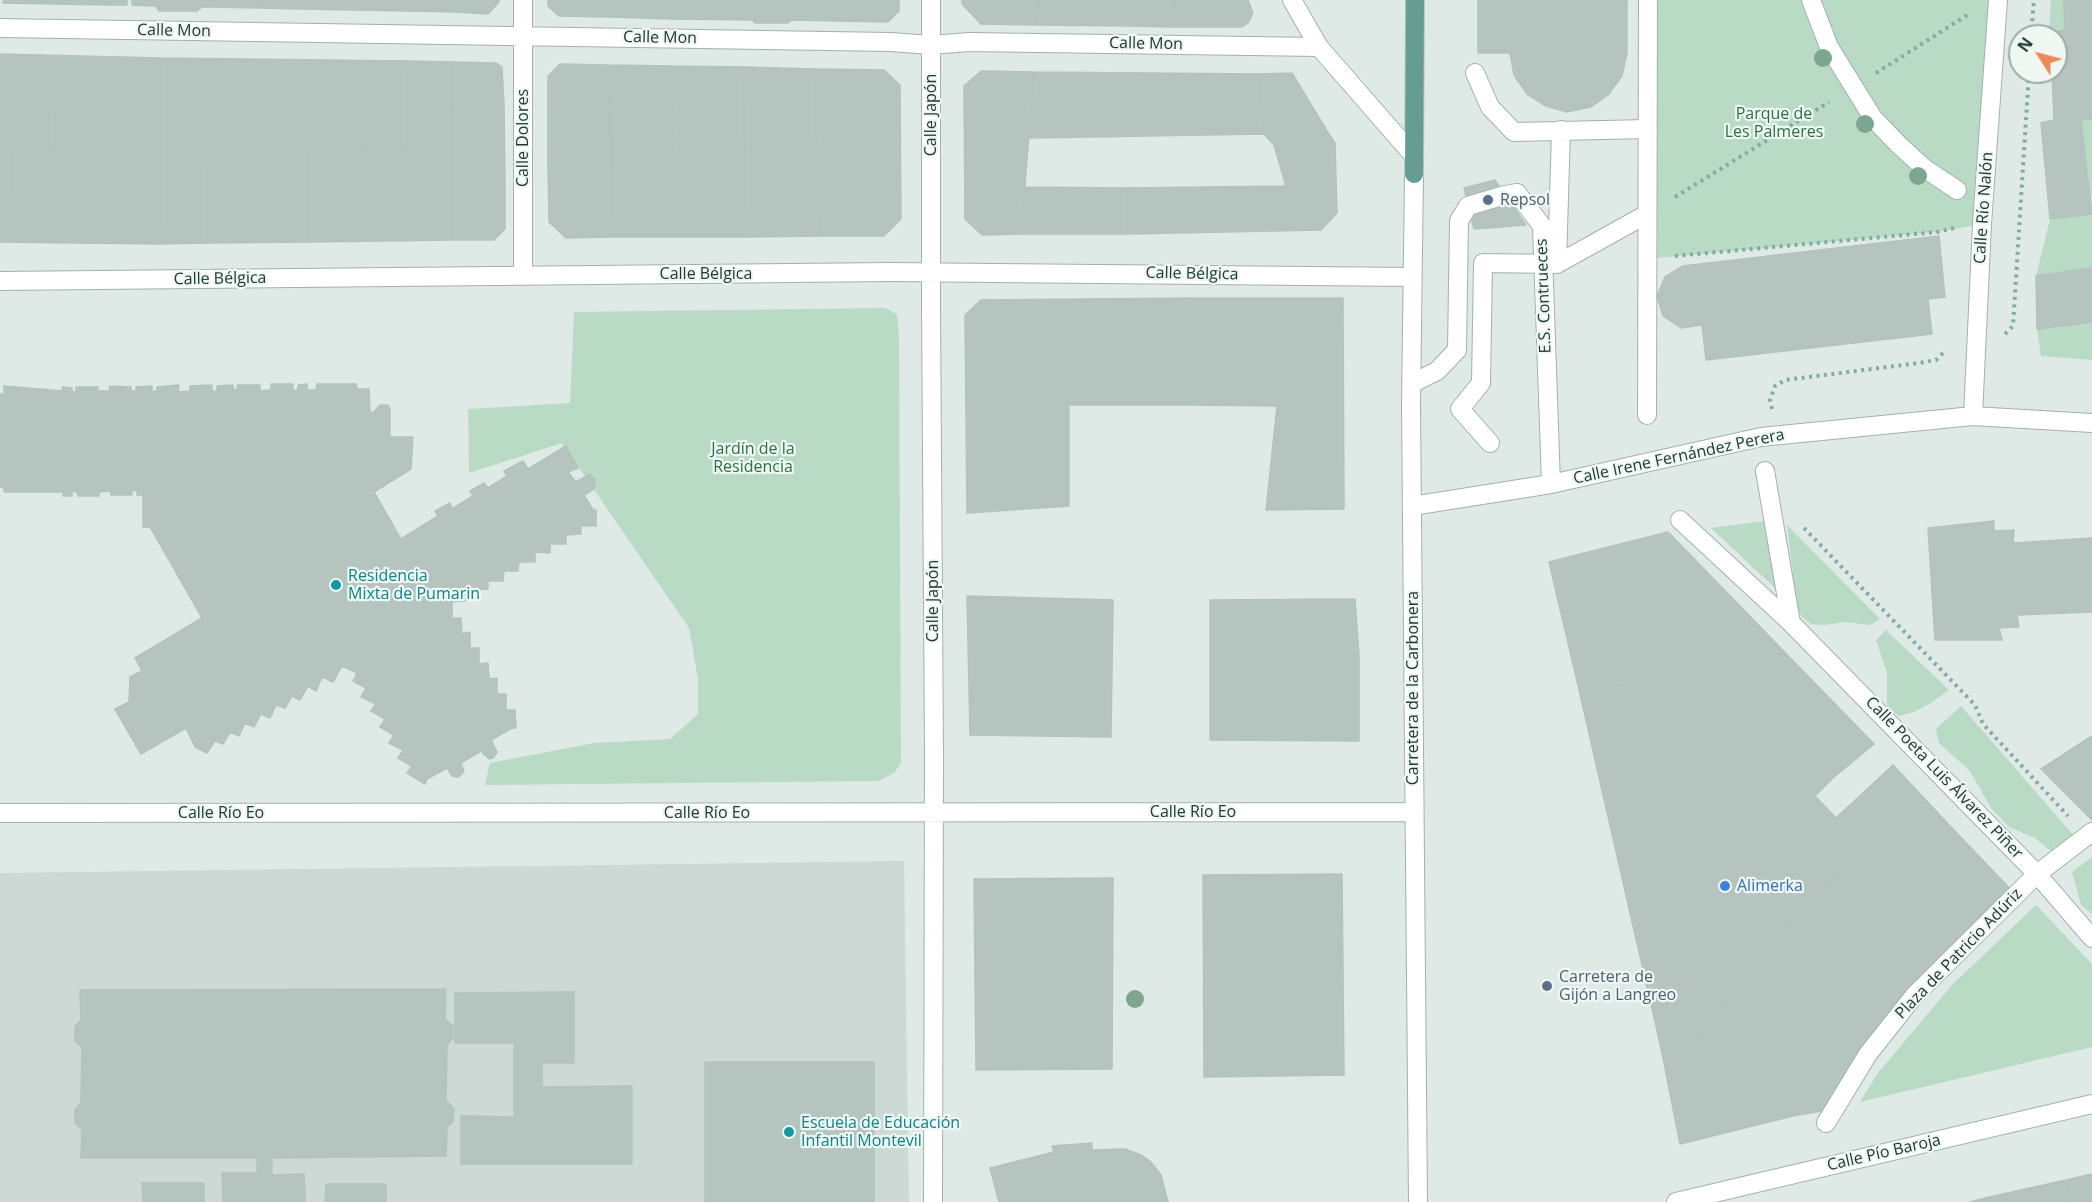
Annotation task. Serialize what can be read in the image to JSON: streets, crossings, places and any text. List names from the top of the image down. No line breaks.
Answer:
{"streets":{"street":["Calle Mon","Calle Japón","Calle Dolores","Calle Río Nalón","Calle Bélgica","E.S. Contrueces","Calle Irene Fernández Perera","Carretera de la Carbonera","Calle Poeta Luis Álvarez Piñer","Calle Río Eo","Plaza de Patricio Adúriz","Calle Pío Baroja"]},"crossings":[["Calle Mon","Calle Japón"],["Calle Mon","Calle Dolores"],["Calle Japón","Calle Bélgica"],["Calle Japón","Calle Río Eo"],["Calle Dolores","Calle Bélgica"],["Calle Río Nalón","Calle Irene Fernández Perera"],["Calle Bélgica","Carretera de la Carbonera"],["E.S. Contrueces","Calle Irene Fernández Perera"],["E.S. Contrueces","Carretera de la Carbonera"],["Calle Irene Fernández Perera","Carretera de la Carbonera"],["Carretera de la Carbonera","Calle Río Eo"],["Calle Poeta Luis Álvarez Piñer","Plaza de Patricio Adúriz"]],"parks":["Parque de Les Palmeres","Jardín de la Residencia"],"places":["Repsol","Residencia Mixta de Pumarin","Alimerka","Carretera de Gijón a Langreo","Escuela de Educación Infantil Montevil"],"north":"top left"}
